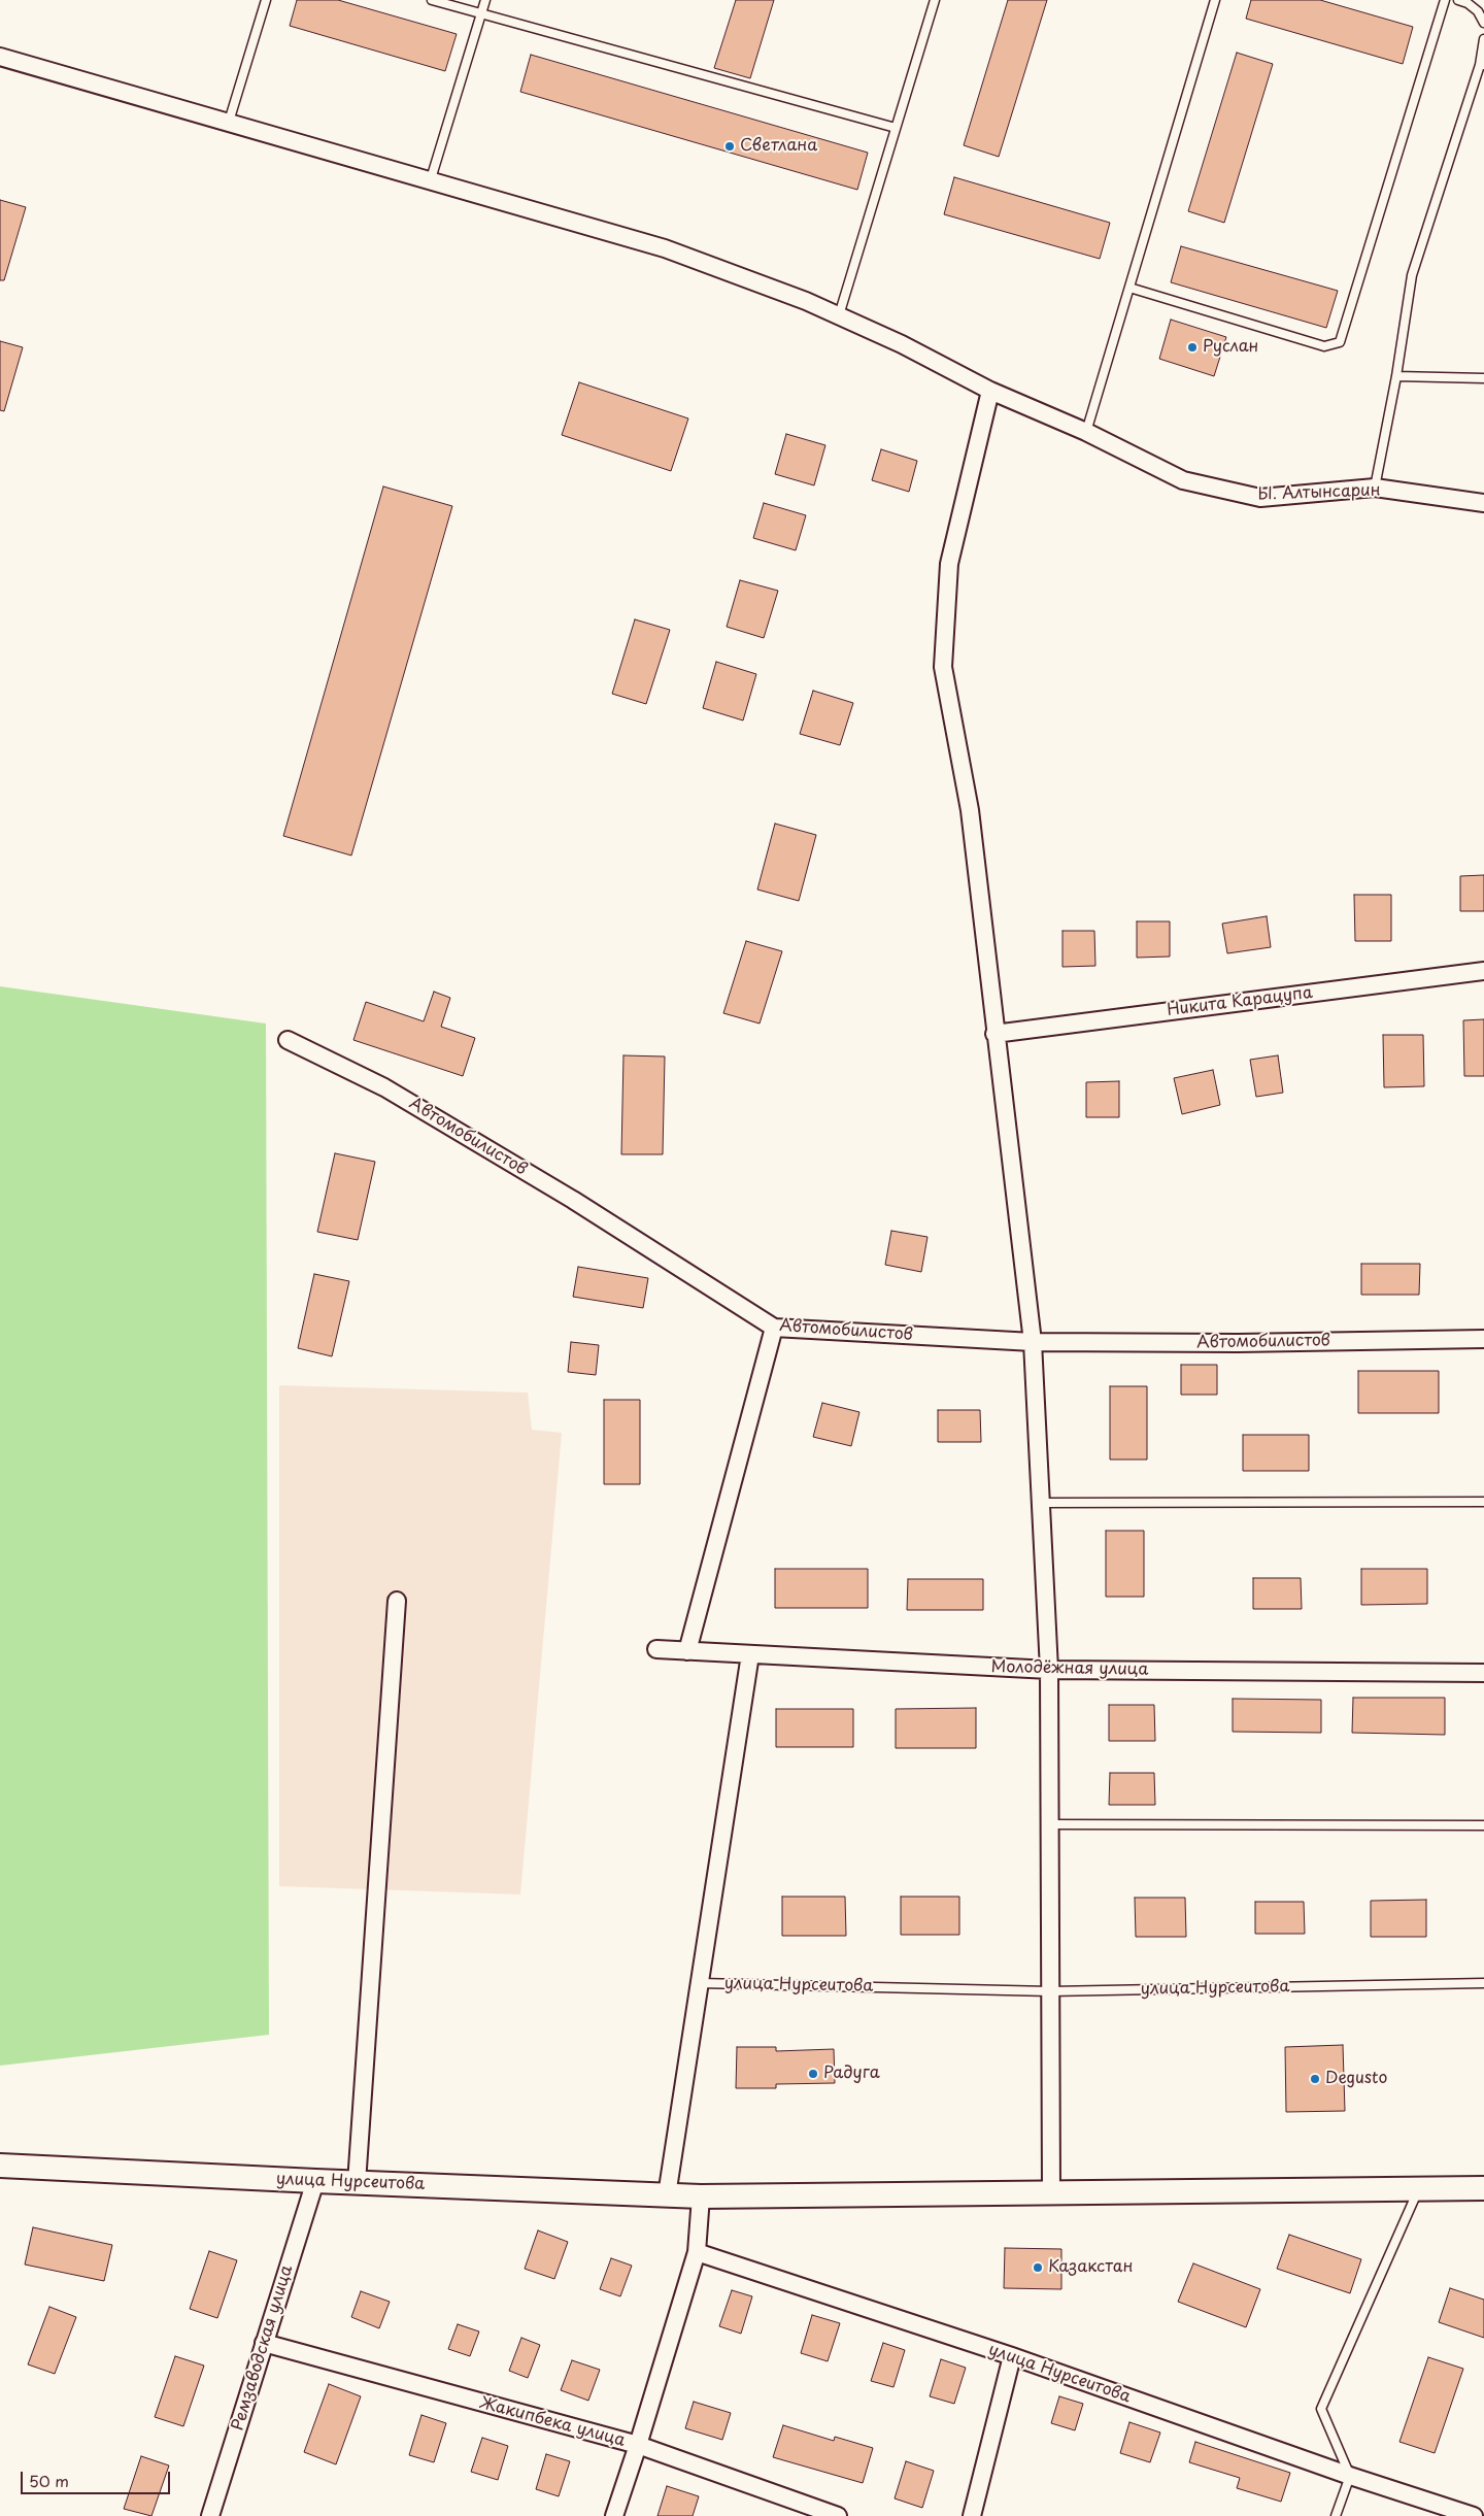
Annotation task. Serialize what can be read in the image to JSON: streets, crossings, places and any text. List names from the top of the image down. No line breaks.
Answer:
{"streets":{"main road":["улица Нурсеитова"],"street":["Ы. Алтынсарин","Никита Карацупа","Автомобилистов","Молодёжная улица","Ремзаводская улица","Жакипбека улица"]},"crossings":[["улица Нурсеитова","Ремзаводская улица"],["Ремзаводская улица","Жакипбека улица"]],"places":["Светлана","Руслан","Радуга","Degusto","Казакстан"],"scale_bar":"50 m"}
